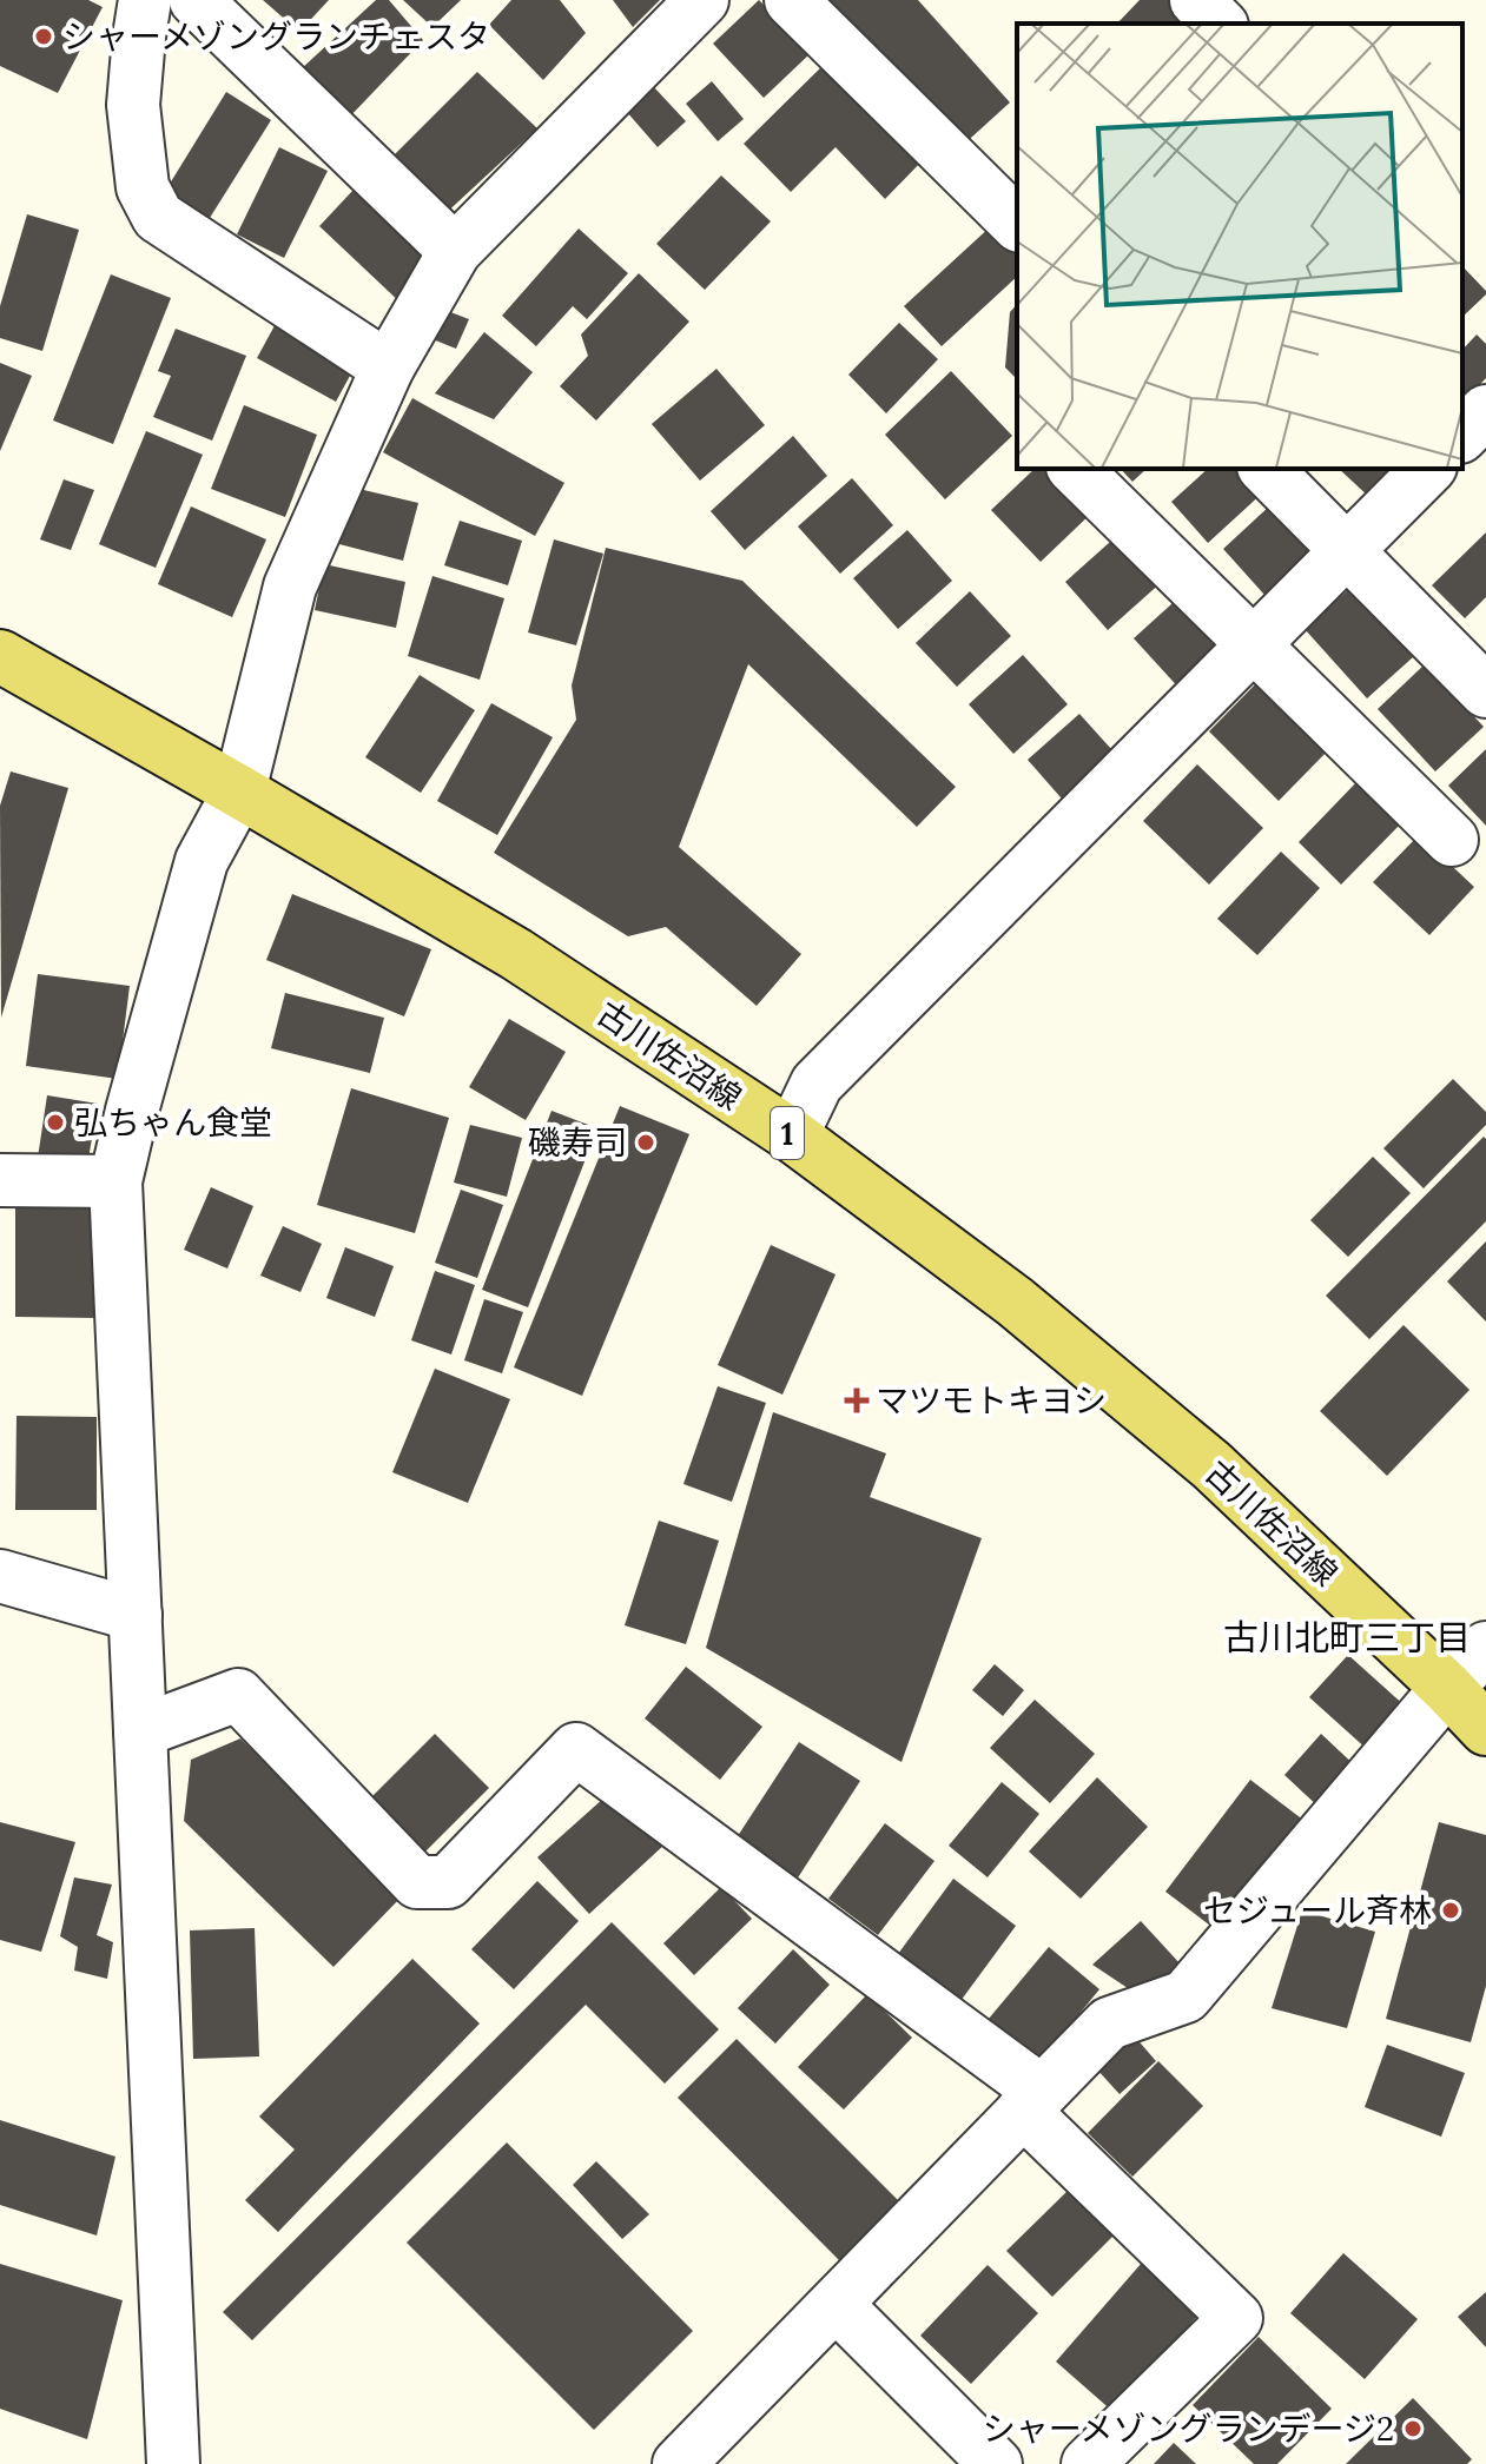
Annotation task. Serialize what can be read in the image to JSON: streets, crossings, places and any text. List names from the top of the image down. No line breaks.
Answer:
{"streets":{"main road":["古川佐沼線","1"]},"districts":["古川北町三丁目"],"places":{"other":["シャーメゾングランチェスタ","弘ちゃん食堂","磯寿司","セジュール斉林","シャーメゾングランデージ2"],"health":["マツモトキヨシ"]}}
